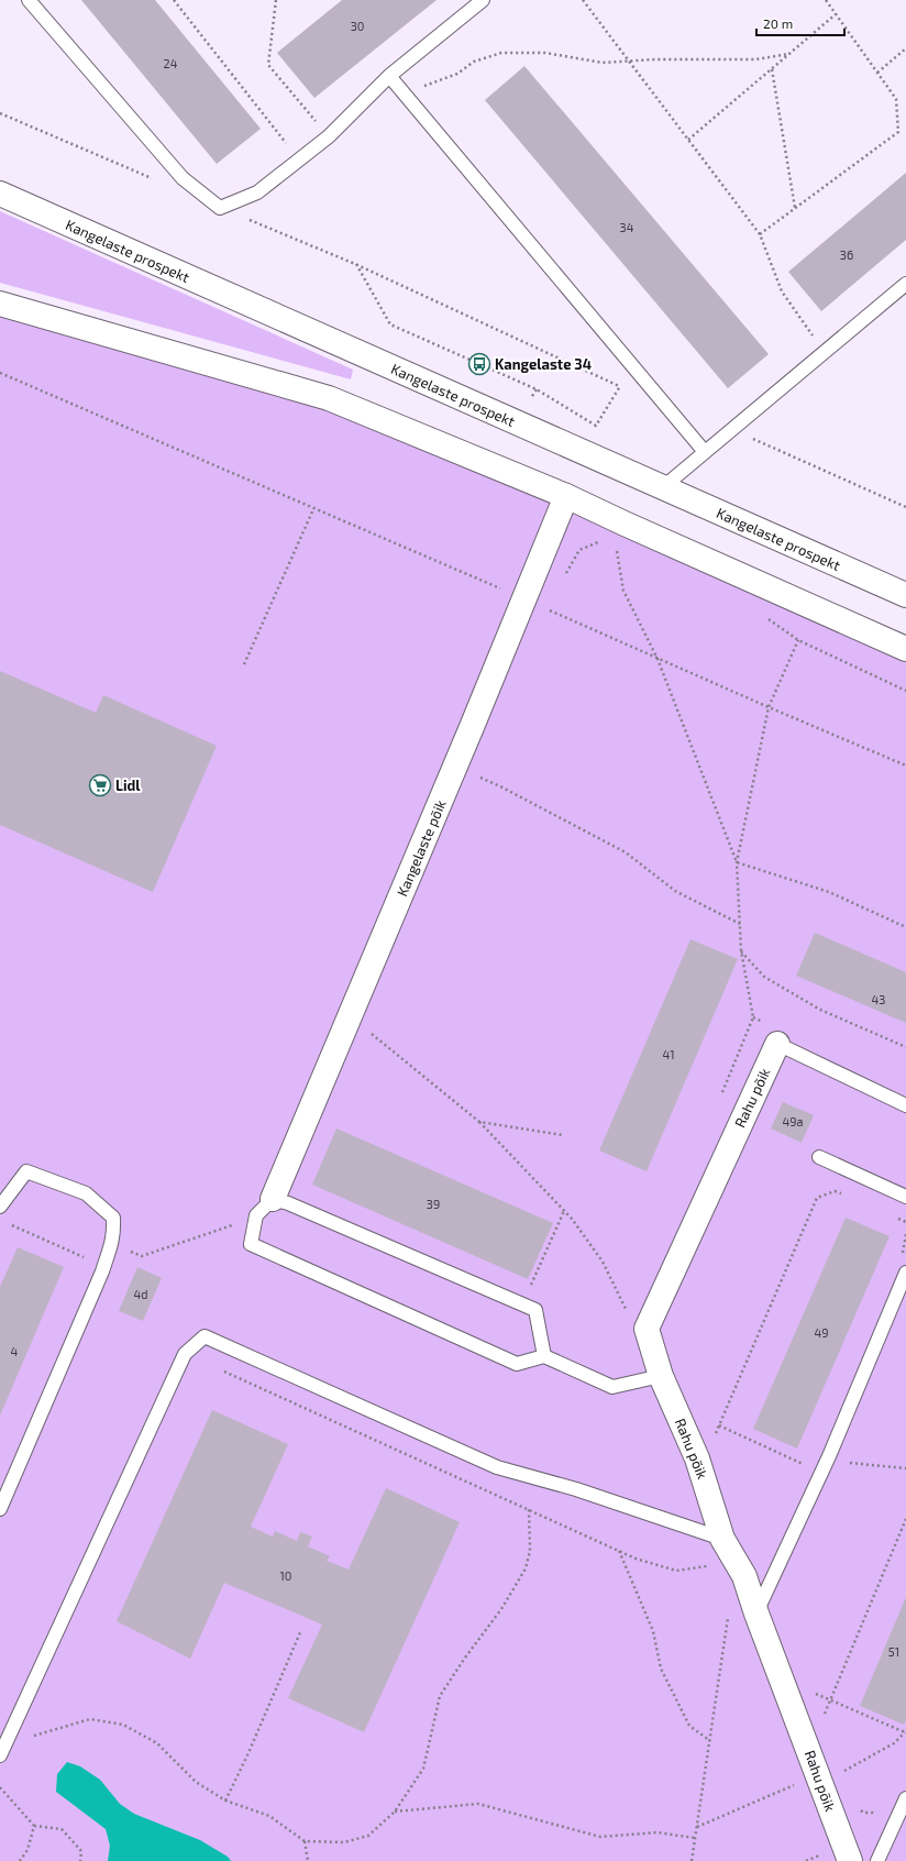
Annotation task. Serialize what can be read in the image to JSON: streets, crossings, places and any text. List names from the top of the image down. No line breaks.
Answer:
{"streets":{"main road":["Kangelaste prospekt","Kangelaste põik","Rahu põik"]},"places":{"bus stop":["Kangelaste 34"],"supermarket":["Lidl"]},"house_numbers":["30","24","34","36","43","41","49a","39","4d","49","4","10","51"],"scale_bar":"20 m"}
